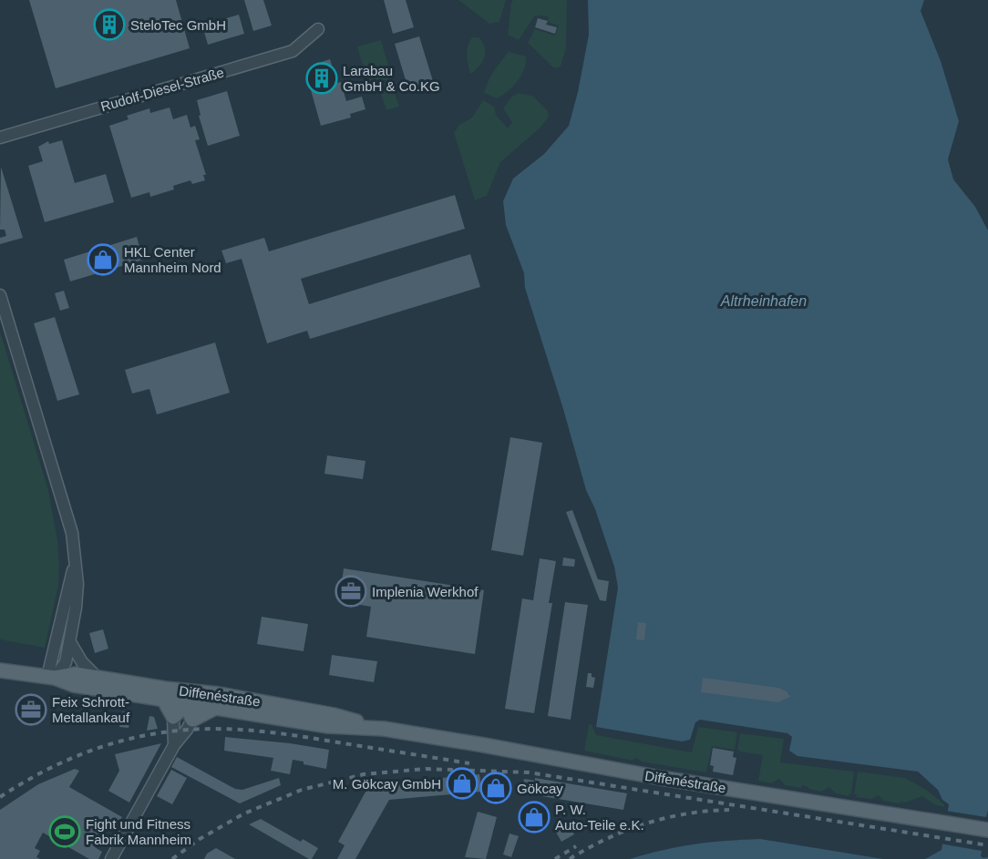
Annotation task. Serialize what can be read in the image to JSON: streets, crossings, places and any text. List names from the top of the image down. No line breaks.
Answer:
{"streets":{"main road":["Diffenéstraße"],"street":["Rudolf-Diesel-Straße"]},"water":["Altrheinhafen"],"places":{"building":["SteloTec GmbH","Larabau GmbH & Co.KG"],"shop":["HKL Center Mannheim Nord","M. Gökcay GmbH","Gökcay","P. W. Auto-Teile e.K."],"office":["Implenia Werkhof","Feix Schrott- Metallankauf"],"sports":["Fight und Fitness Fabrik Mannheim"]}}
